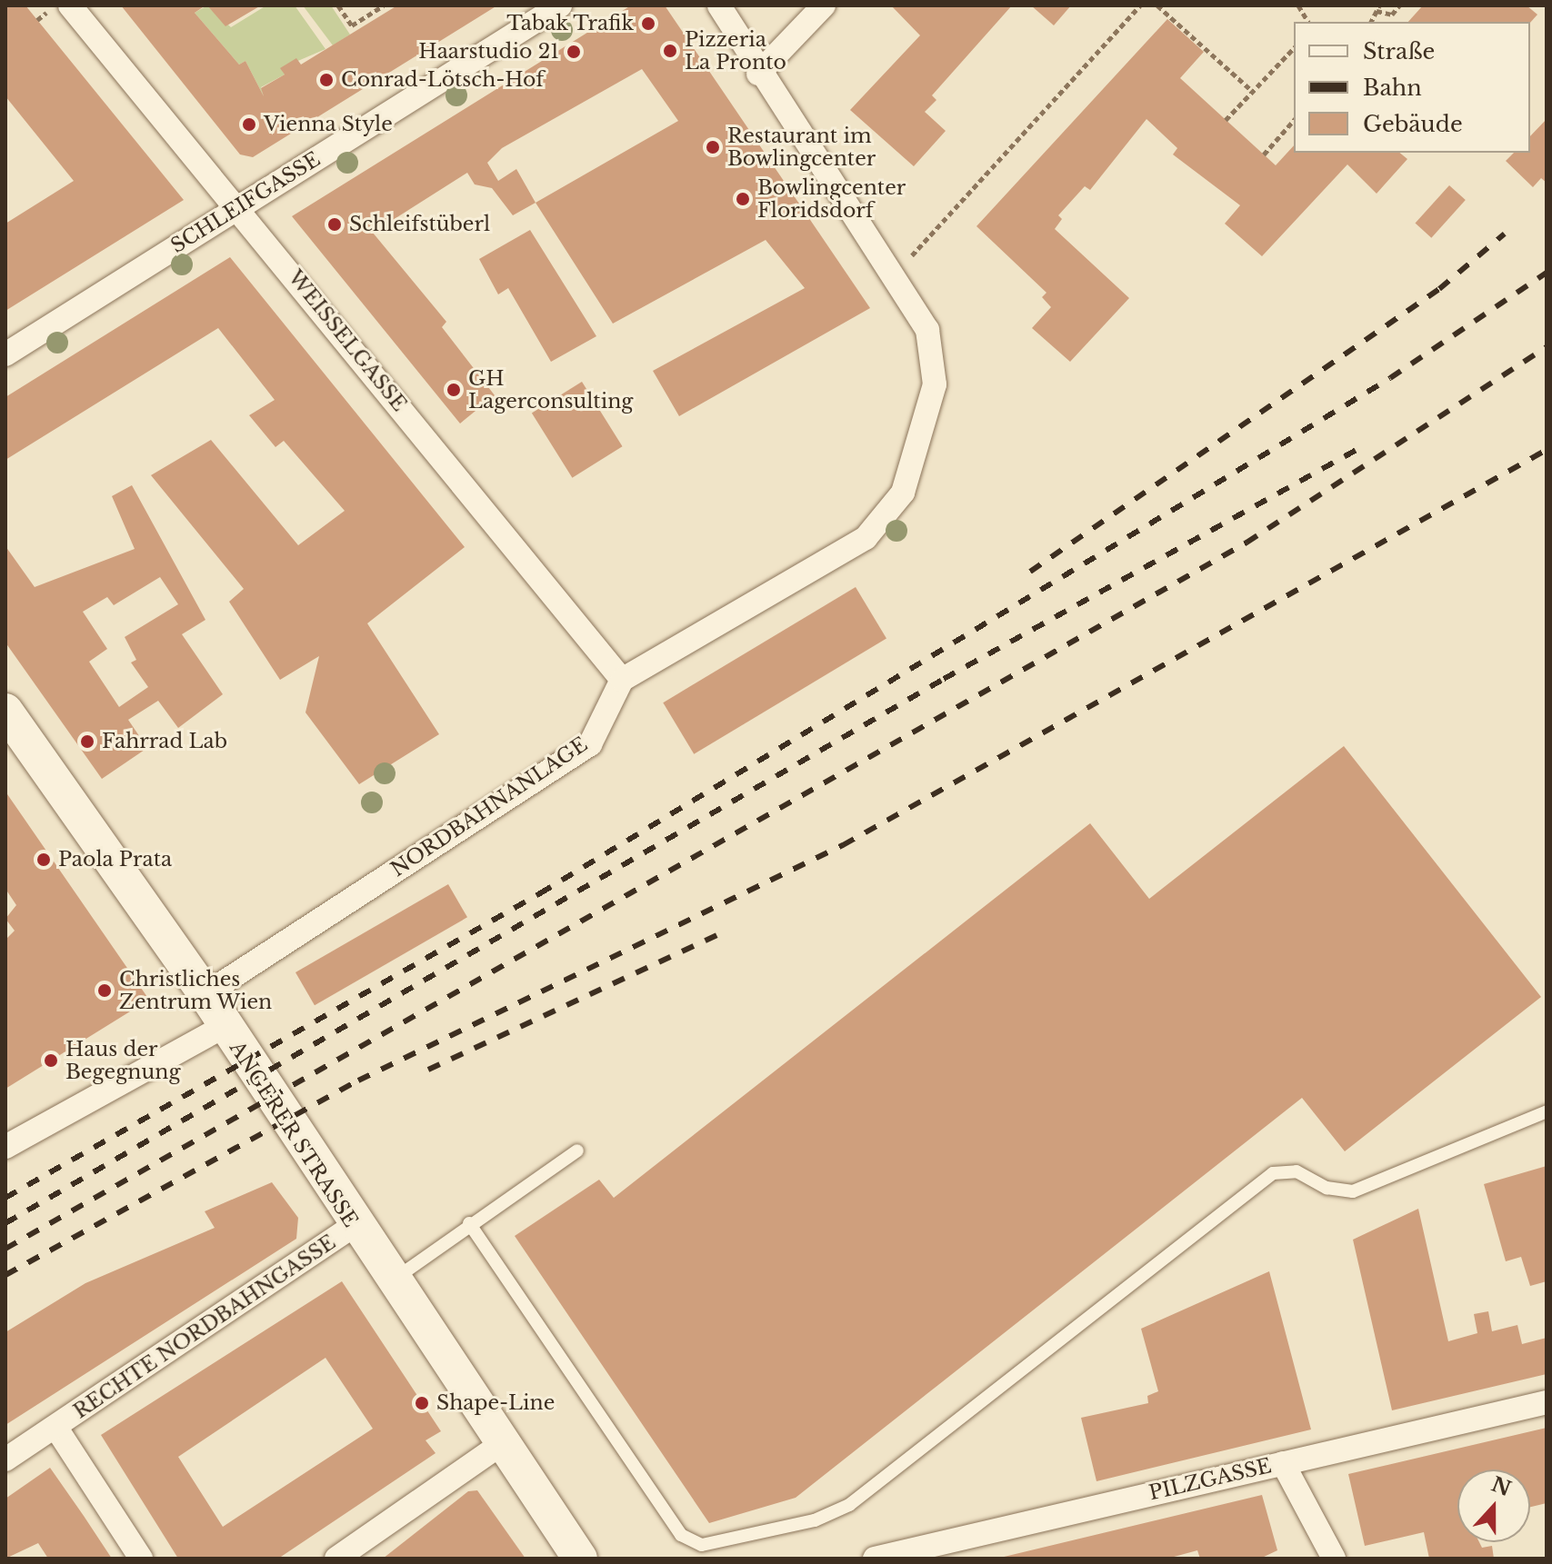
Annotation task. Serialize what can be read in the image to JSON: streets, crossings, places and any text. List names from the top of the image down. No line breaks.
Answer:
{"streets":{"main road":["ANGERER STRASSE"],"street":["SCHLEIFGASSE","WEISSELGASSE","NORDBAHNANLAGE","RECHTE NORDBAHNGASSE","PILZGASSE"]},"crossings":[["SCHLEIFGASSE","WEISSELGASSE"],["WEISSELGASSE","NORDBAHNANLAGE"],["NORDBAHNANLAGE","ANGERER STRASSE"],["ANGERER STRASSE","RECHTE NORDBAHNGASSE"]],"places":["Tabak Trafik","Pizzeria La Pronto","Haarstudio 21","Conrad-Lötsch-Hof","Vienna Style","Restaurant im Bowlingcenter","Bowlingcenter Floridsdorf","Schleifstüberl","GH Lagerconsulting","Fahrrad Lab","Paola Prata","Christliches Zentrum Wien","Haus der Begegnung","Shape-Line"],"legend":["Straße","Bahn","Gebäude"],"north":"top"}
